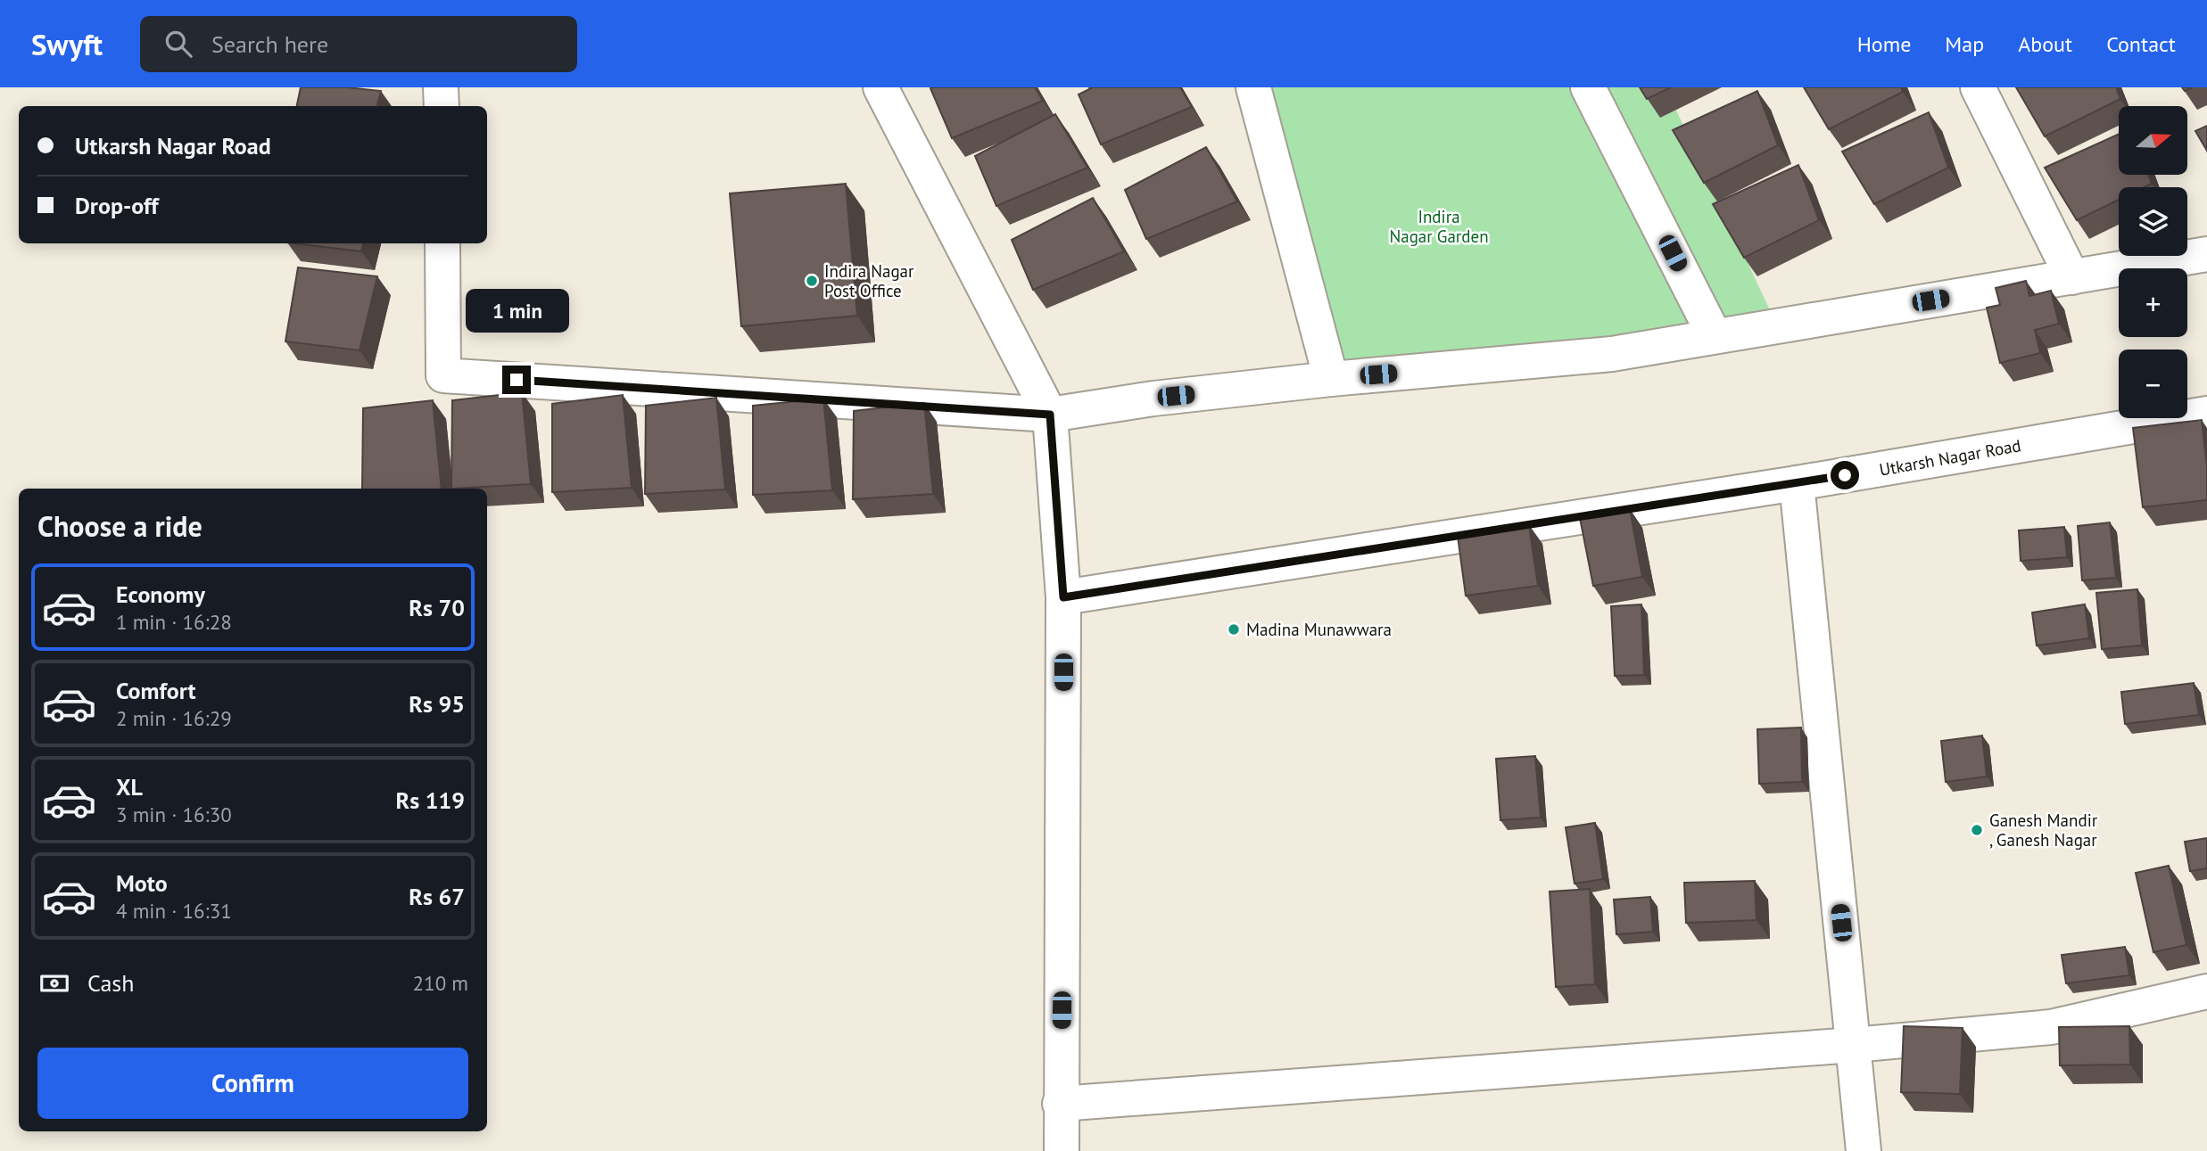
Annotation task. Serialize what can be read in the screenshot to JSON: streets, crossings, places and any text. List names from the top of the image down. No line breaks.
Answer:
{"streets":{"street":["Utkarsh Nagar Road"]},"parks":["Indira Nagar Garden"],"places":["Indira Nagar Post Office","Madina Munawwara","Ganesh Mandir , Ganesh Nagar"],"north":"right","page":{"header":"Swyft","search":"Search here","nav":["Home","Map","About","Contact"],"map_buttons":["+","−"],"banner":["Utkarsh Nagar Road","Drop-off"],"bubble":"1 min","heading":"Choose a ride","list":[{"name":"Economy","note":"1 min · 16:28","value":"Rs 70"},{"name":"Comfort","note":"2 min · 16:29","value":"Rs 95"},{"name":"XL","note":"3 min · 16:30","value":"Rs 119"},{"name":"Moto","note":"4 min · 16:31","value":"Rs 67"}],"pay":["Cash","210 m"],"buttons":"Confirm"}}
